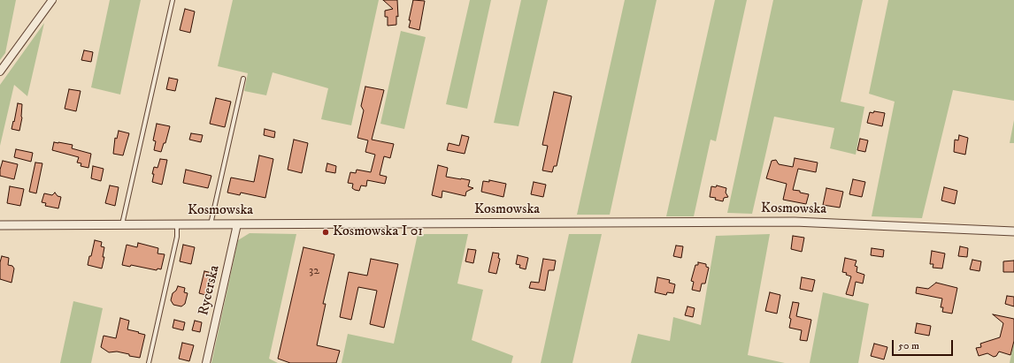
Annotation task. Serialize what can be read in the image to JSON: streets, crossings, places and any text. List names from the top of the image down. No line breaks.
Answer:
{"streets":{"street":["Kosmowska","Rycerska"]},"crossings":[["Kosmowska","Rycerska"]],"places":["Kosmowska I 01"],"house_numbers":["32"],"scale_bar":"50 m"}
